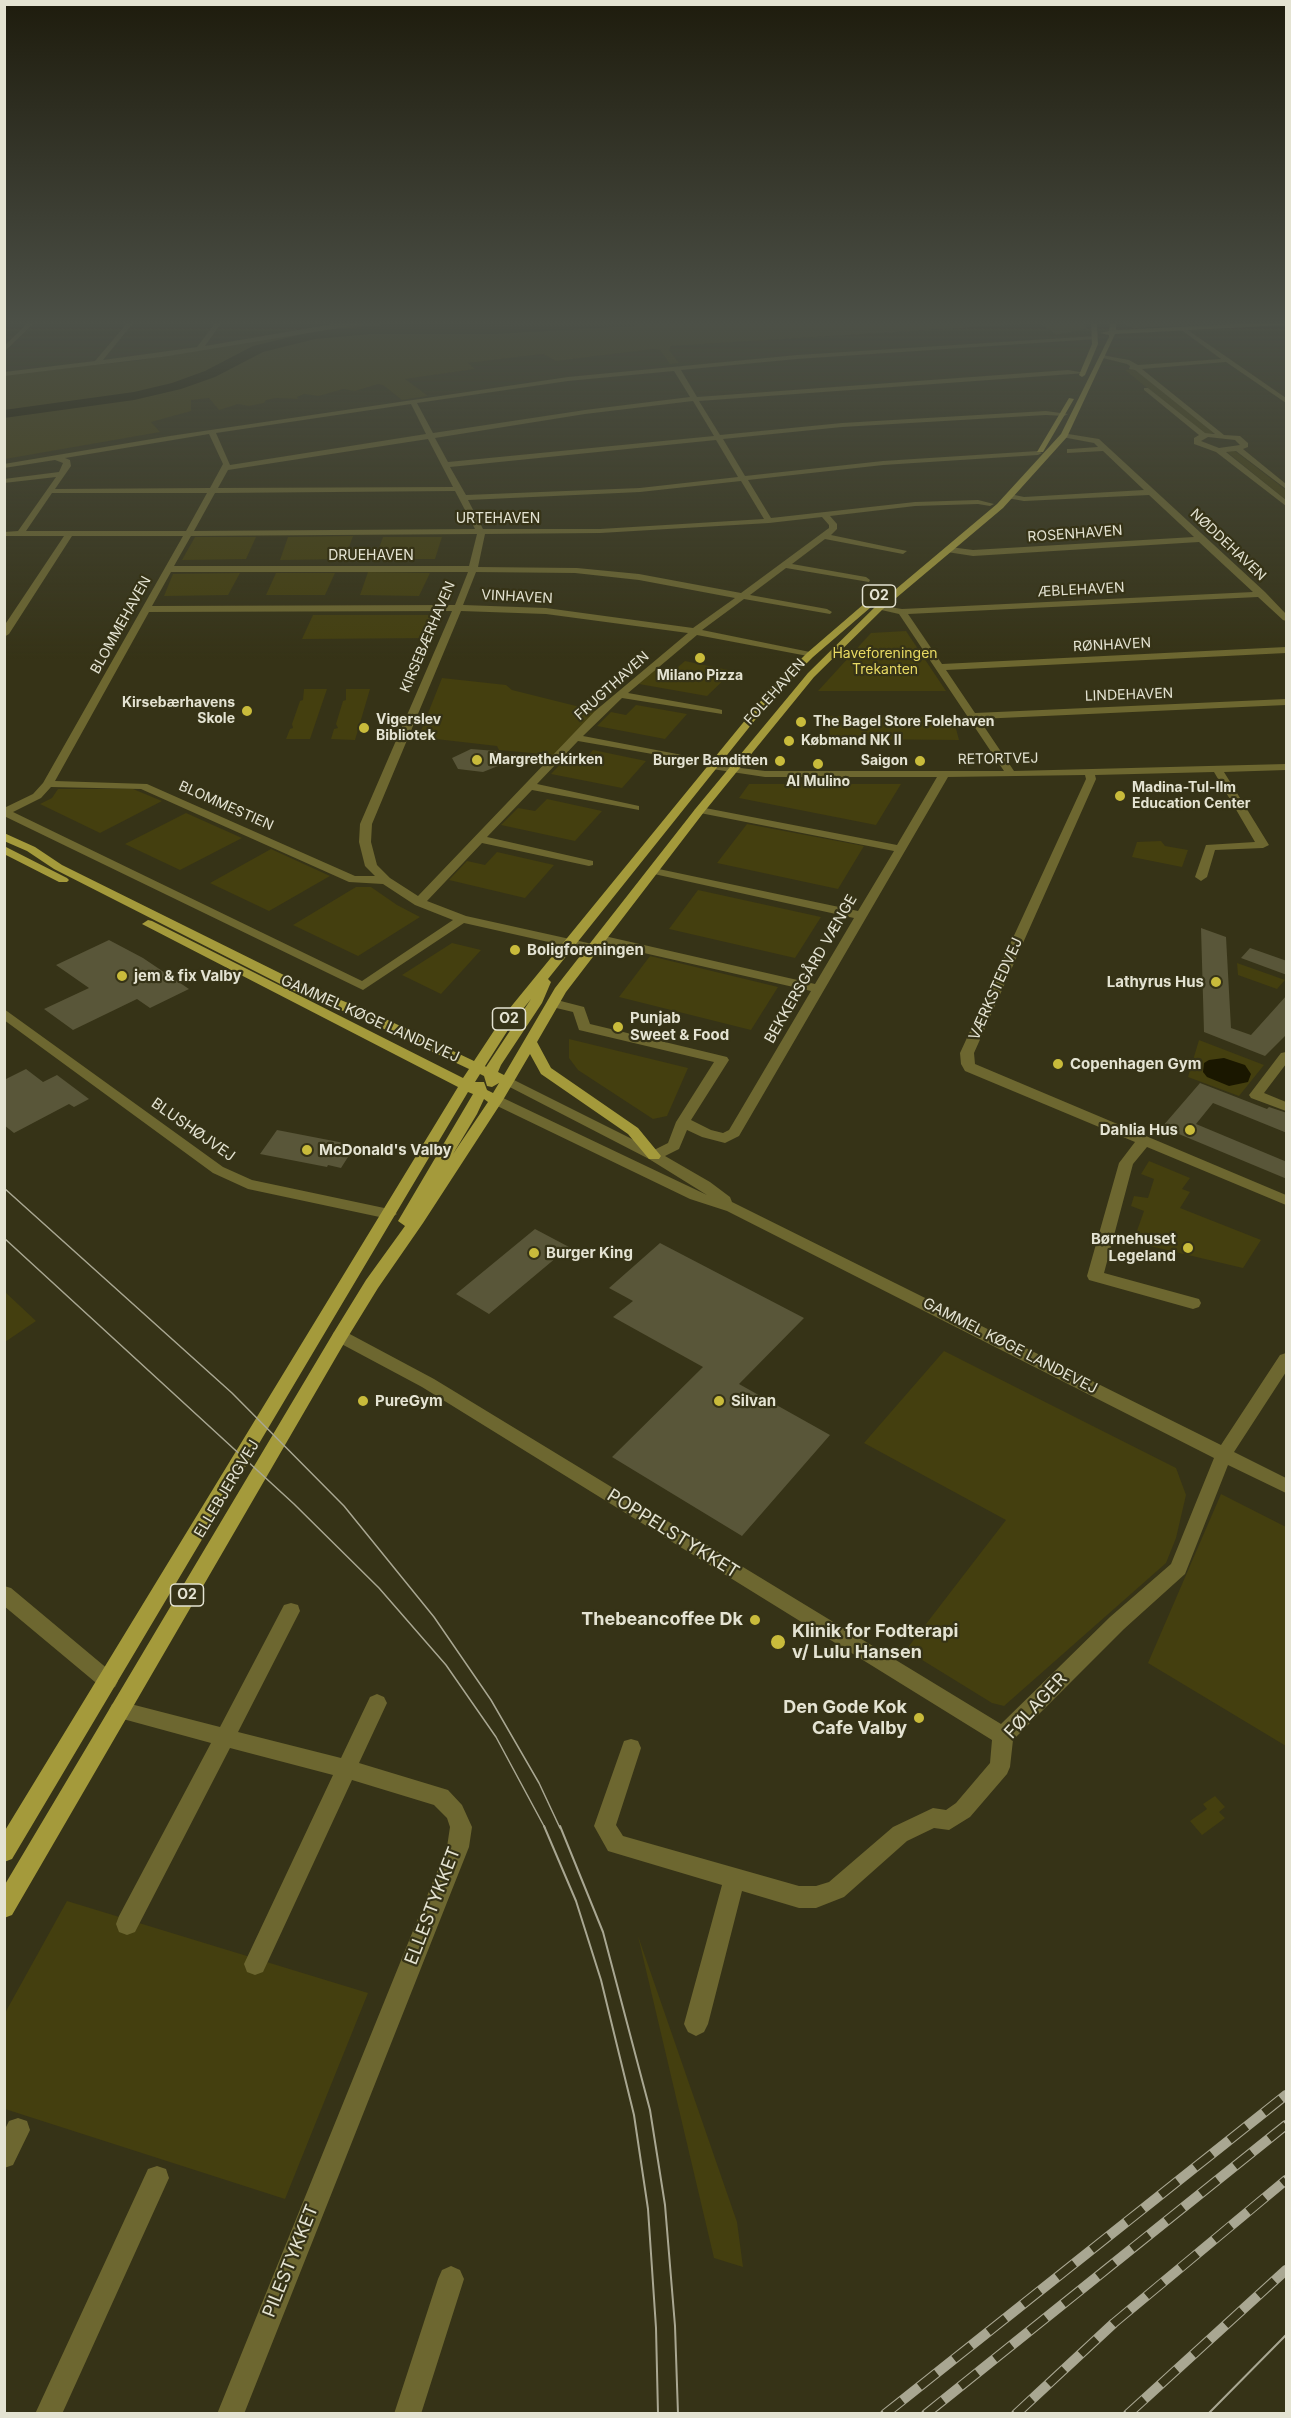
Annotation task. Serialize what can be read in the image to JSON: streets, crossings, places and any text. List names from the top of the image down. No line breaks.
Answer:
{"streets":{"main road":["O2","FOLEHAVEN","GAMMEL KØGE LANDEVEJ","ELLEBJERGVEJ"],"street":["URTEHAVEN","ROSENHAVEN","NØDDEHAVEN","DRUEHAVEN","ÆBLEHAVEN","VINHAVEN","BLOMMEHAVEN","KIRSEBÆRHAVEN","RØNHAVEN","FRUGTHAVEN","LINDEHAVEN","RETORTVEJ","BLOMMESTIEN","BEKKERSGÅRD VÆNGE","VÆRKSTEDVEJ","BLUSHØJVEJ","POPPELSTYKKET","FØLAGER","ELLESTYKKET","PILESTYKKET"]},"crossings":[["URTEHAVEN","BLOMMEHAVEN"],["URTEHAVEN","KIRSEBÆRHAVEN"],["URTEHAVEN","FOLEHAVEN"],["ROSENHAVEN","NØDDEHAVEN"],["ROSENHAVEN","FOLEHAVEN"],["NØDDEHAVEN","ÆBLEHAVEN"],["NØDDEHAVEN","FOLEHAVEN"],["DRUEHAVEN","BLOMMEHAVEN"],["DRUEHAVEN","KIRSEBÆRHAVEN"],["DRUEHAVEN","FRUGTHAVEN"],["ÆBLEHAVEN","FOLEHAVEN"],["O2","FOLEHAVEN"],["O2","GAMMEL KØGE LANDEVEJ"],["O2","ELLEBJERGVEJ"],["VINHAVEN","BLOMMEHAVEN"],["VINHAVEN","KIRSEBÆRHAVEN"],["VINHAVEN","FRUGTHAVEN"],["VINHAVEN","FOLEHAVEN"],["BLOMMEHAVEN","BLOMMESTIEN"],["BLOMMEHAVEN","GAMMEL KØGE LANDEVEJ"],["KIRSEBÆRHAVEN","FRUGTHAVEN"],["KIRSEBÆRHAVEN","FOLEHAVEN"],["KIRSEBÆRHAVEN","BLOMMESTIEN"],["KIRSEBÆRHAVEN","GAMMEL KØGE LANDEVEJ"],["FOLEHAVEN","RETORTVEJ"],["FOLEHAVEN","GAMMEL KØGE LANDEVEJ"],["FOLEHAVEN","ELLEBJERGVEJ"],["RETORTVEJ","BEKKERSGÅRD VÆNGE"],["RETORTVEJ","VÆRKSTEDVEJ"],["GAMMEL KØGE LANDEVEJ","ELLEBJERGVEJ"],["GAMMEL KØGE LANDEVEJ","FØLAGER"],["BLUSHØJVEJ","ELLEBJERGVEJ"],["ELLEBJERGVEJ","POPPELSTYKKET"],["ELLEBJERGVEJ","ELLESTYKKET"],["POPPELSTYKKET","FØLAGER"],["ELLESTYKKET","PILESTYKKET"]],"parks":["Haveforeningen Trekanten"],"places":["Milano Pizza","Kirsebærhavens Skole","The Bagel Store Folehaven","Vigerslev Bibliotek","Købmand NK II","Margrethekirken","Burger Banditten","Saigon","Al Mulino","Madina-Tul-Ilm Education Center","Boligforeningen","jem & fix Valby","Lathyrus Hus","Punjab Sweet & Food","Copenhagen Gym","Dahlia Hus","McDonald's Valby","Børnehuset Legeland","Burger King","PureGym","Silvan","Thebeancoffee Dk","Klinik for Fodterapi v/ Lulu Hansen","Den Gode Kok Cafe Valby"]}
